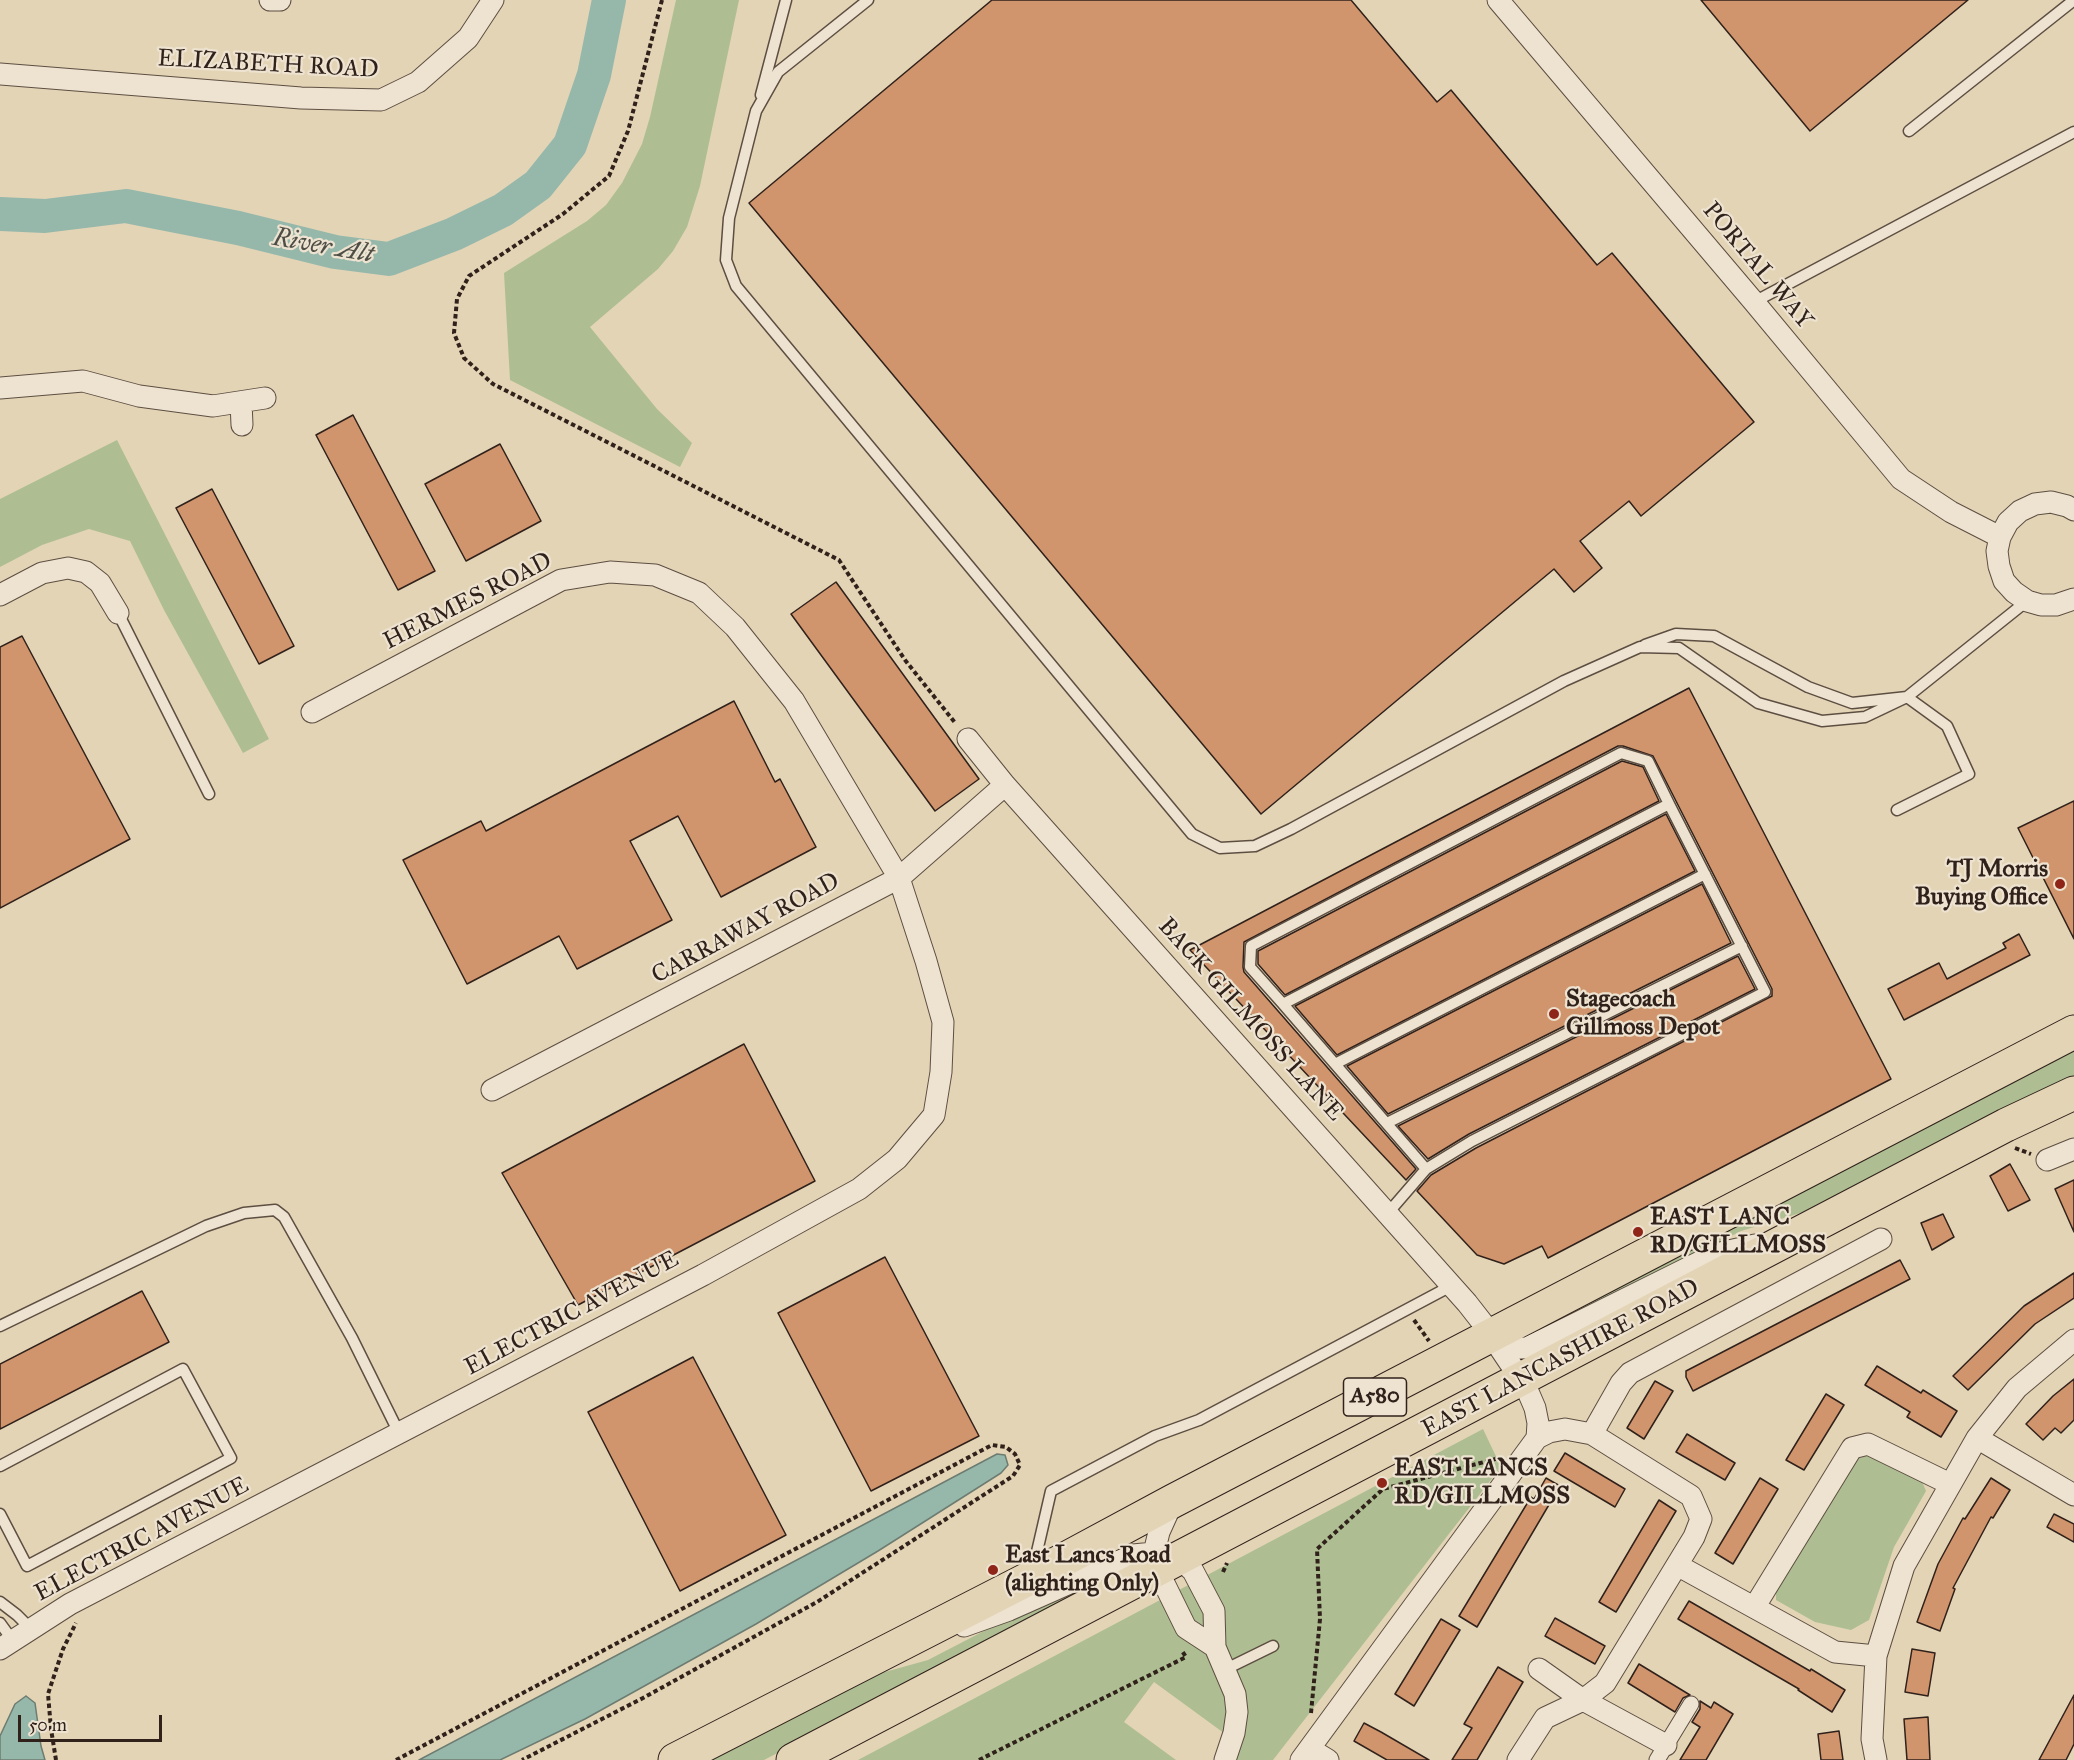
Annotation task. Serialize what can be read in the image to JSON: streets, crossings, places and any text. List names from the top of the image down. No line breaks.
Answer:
{"streets":{"highway":["EAST LANCASHIRE ROAD","A580"],"street":["ELIZABETH ROAD","PORTAL WAY","HERMES ROAD","CARRAWAY ROAD","BACK GILMOSS LANE","ELECTRIC AVENUE"]},"crossings":[["HERMES ROAD","CARRAWAY ROAD"],["HERMES ROAD","ELECTRIC AVENUE"],["CARRAWAY ROAD","BACK GILMOSS LANE"],["CARRAWAY ROAD","ELECTRIC AVENUE"],["BACK GILMOSS LANE","EAST LANCASHIRE ROAD"],["BACK GILMOSS LANE","A580"]],"water":["River Alt"],"places":["TJ Morris Buying Office","Stagecoach Gillmoss Depot","EAST LANC RD/GILLMOSS","EAST LANCS RD/GILLMOSS","East Lancs Road (alighting Only)"],"scale_bar":"50 m"}
